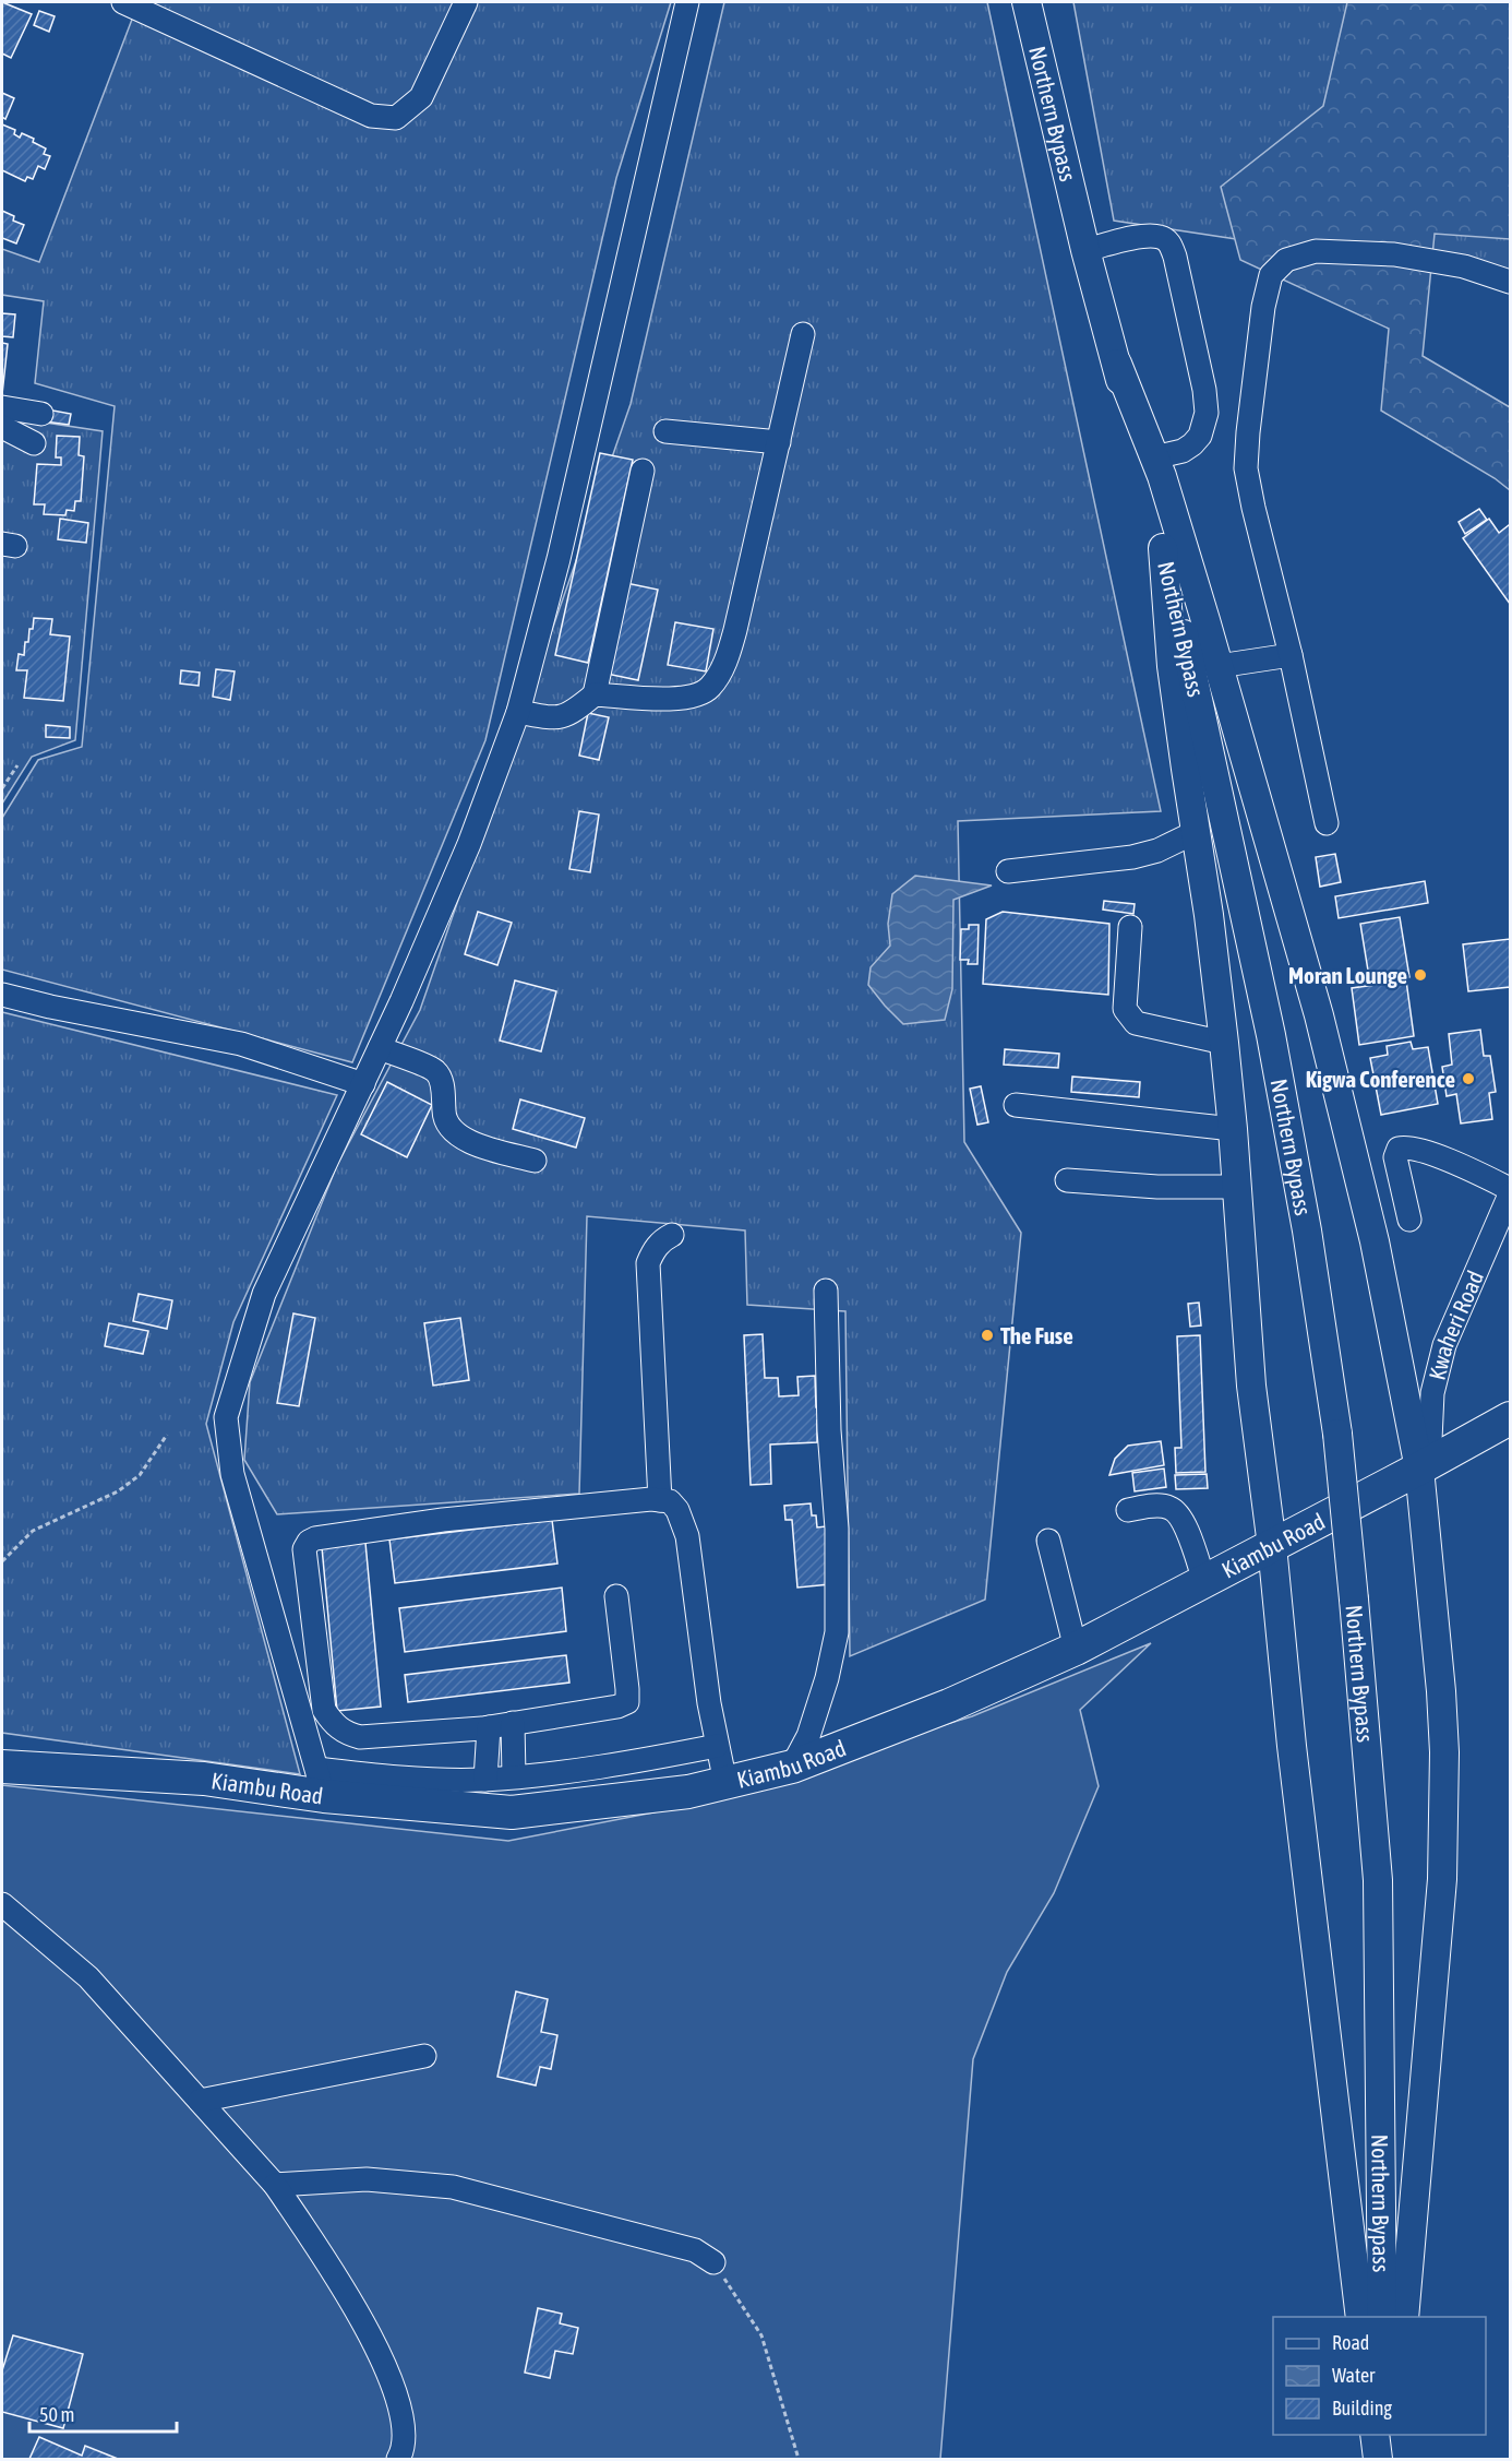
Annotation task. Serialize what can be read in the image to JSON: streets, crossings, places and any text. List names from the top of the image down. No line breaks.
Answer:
{"streets":{"highway":["Kiambu Road"],"main road":["Northern Bypass"],"street":["Kwaheri Road"]},"crossings":[["Kwaheri Road","Kiambu Road"]],"places":["Moran Lounge","Kigwa Conference","The Fuse"],"legend":["Road","Water","Building"],"scale_bar":"50 m"}
